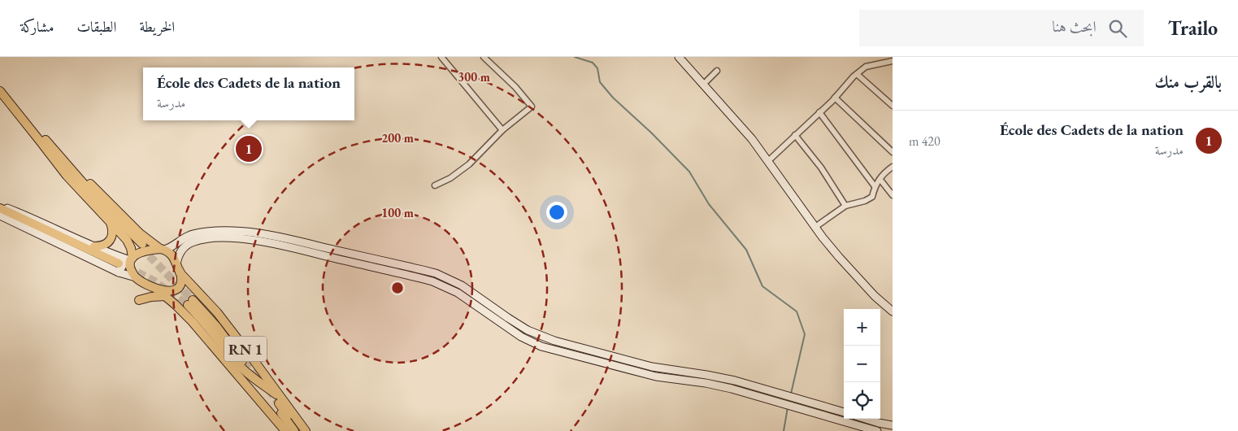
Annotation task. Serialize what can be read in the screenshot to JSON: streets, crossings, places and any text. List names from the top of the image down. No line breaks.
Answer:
{"streets":{"main road":["RN 1"]},"page":{"header":"Trailo","search":"ابحث هنا","nav":["الخريطة","الطبقات","مشاركة"],"heading":"بالقرب منك","popup":["École des Cadets de la nation","مدرسة"],"list":[{"mark":"1","name":"École des Cadets de la nation","note":"مدرسة","value":"420 m"}],"pins":"1","map_buttons":["+","−"]},"rings":["300 m","200 m","100 m"]}
